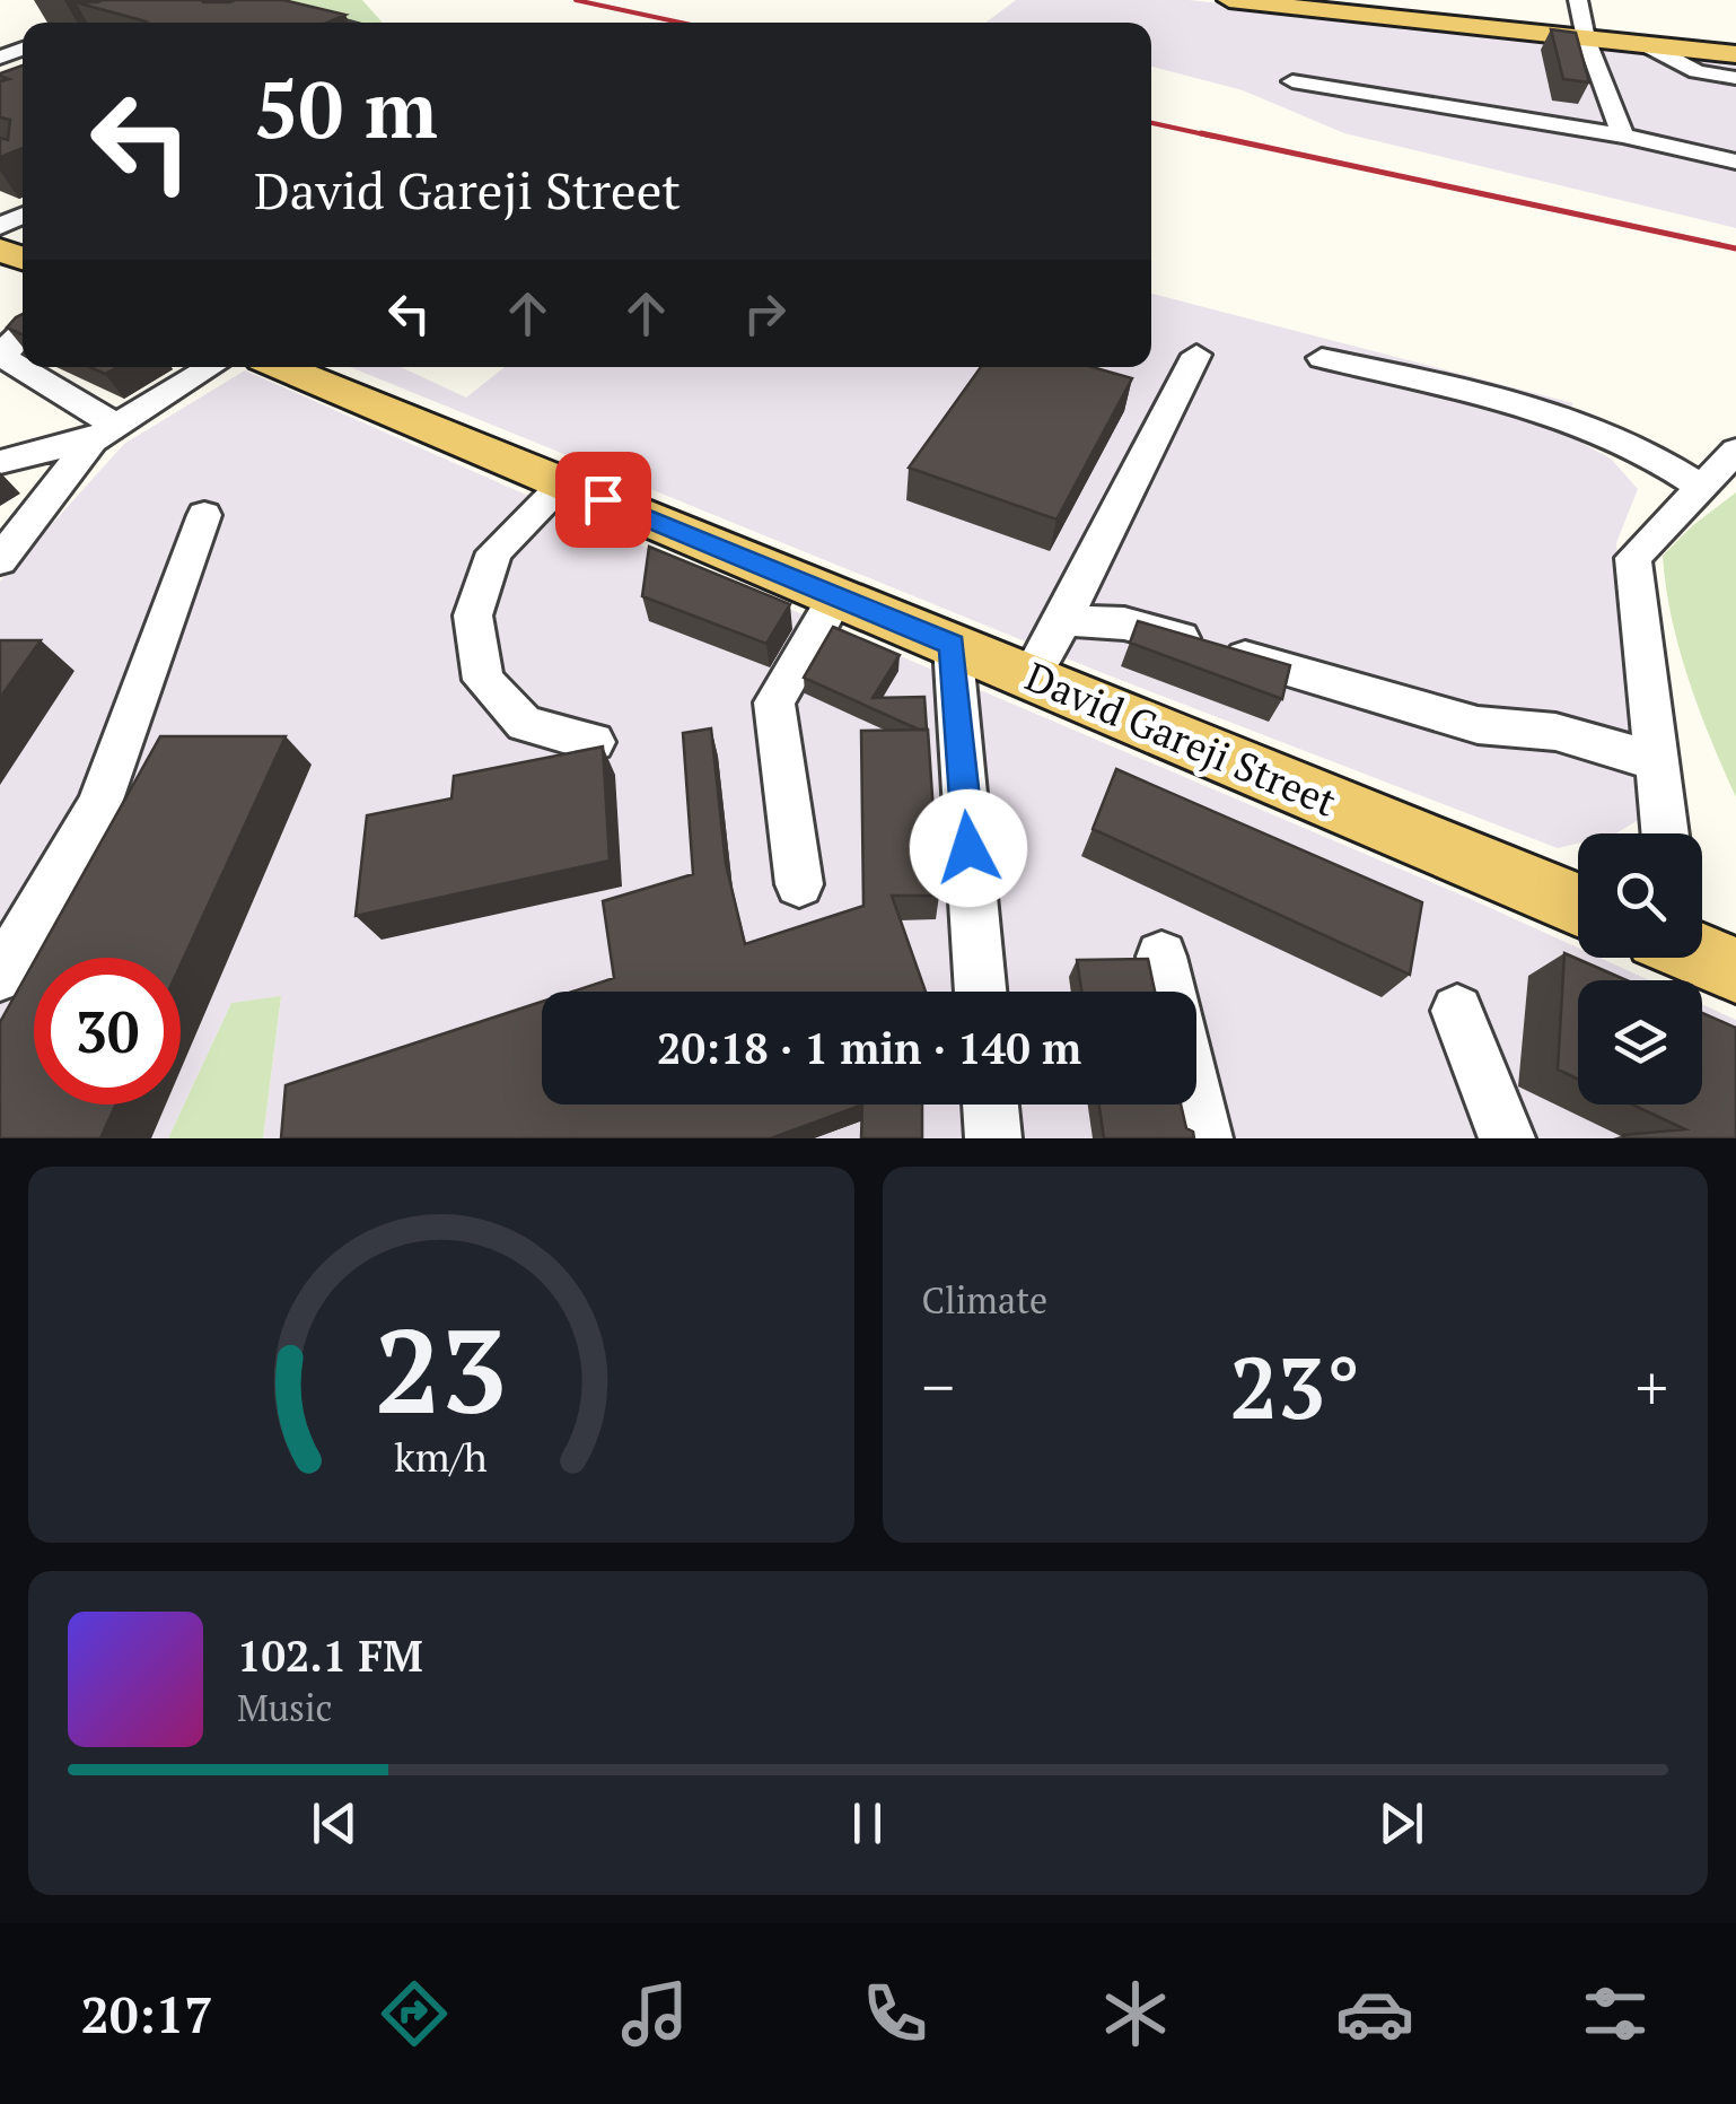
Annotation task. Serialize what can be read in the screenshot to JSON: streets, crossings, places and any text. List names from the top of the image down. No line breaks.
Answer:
{"streets":{"main road":["David Gareji Street"]},"page":{"turn":["50 m","David Gareji Street"],"limit":"30","trip":"20:18 · 1 min · 140 m","tile":"Climate","heat":["−","23°","+"],"song":["102.1 FM","Music"],"tabs":"20:17","gauge":["23","km/h"]}}
